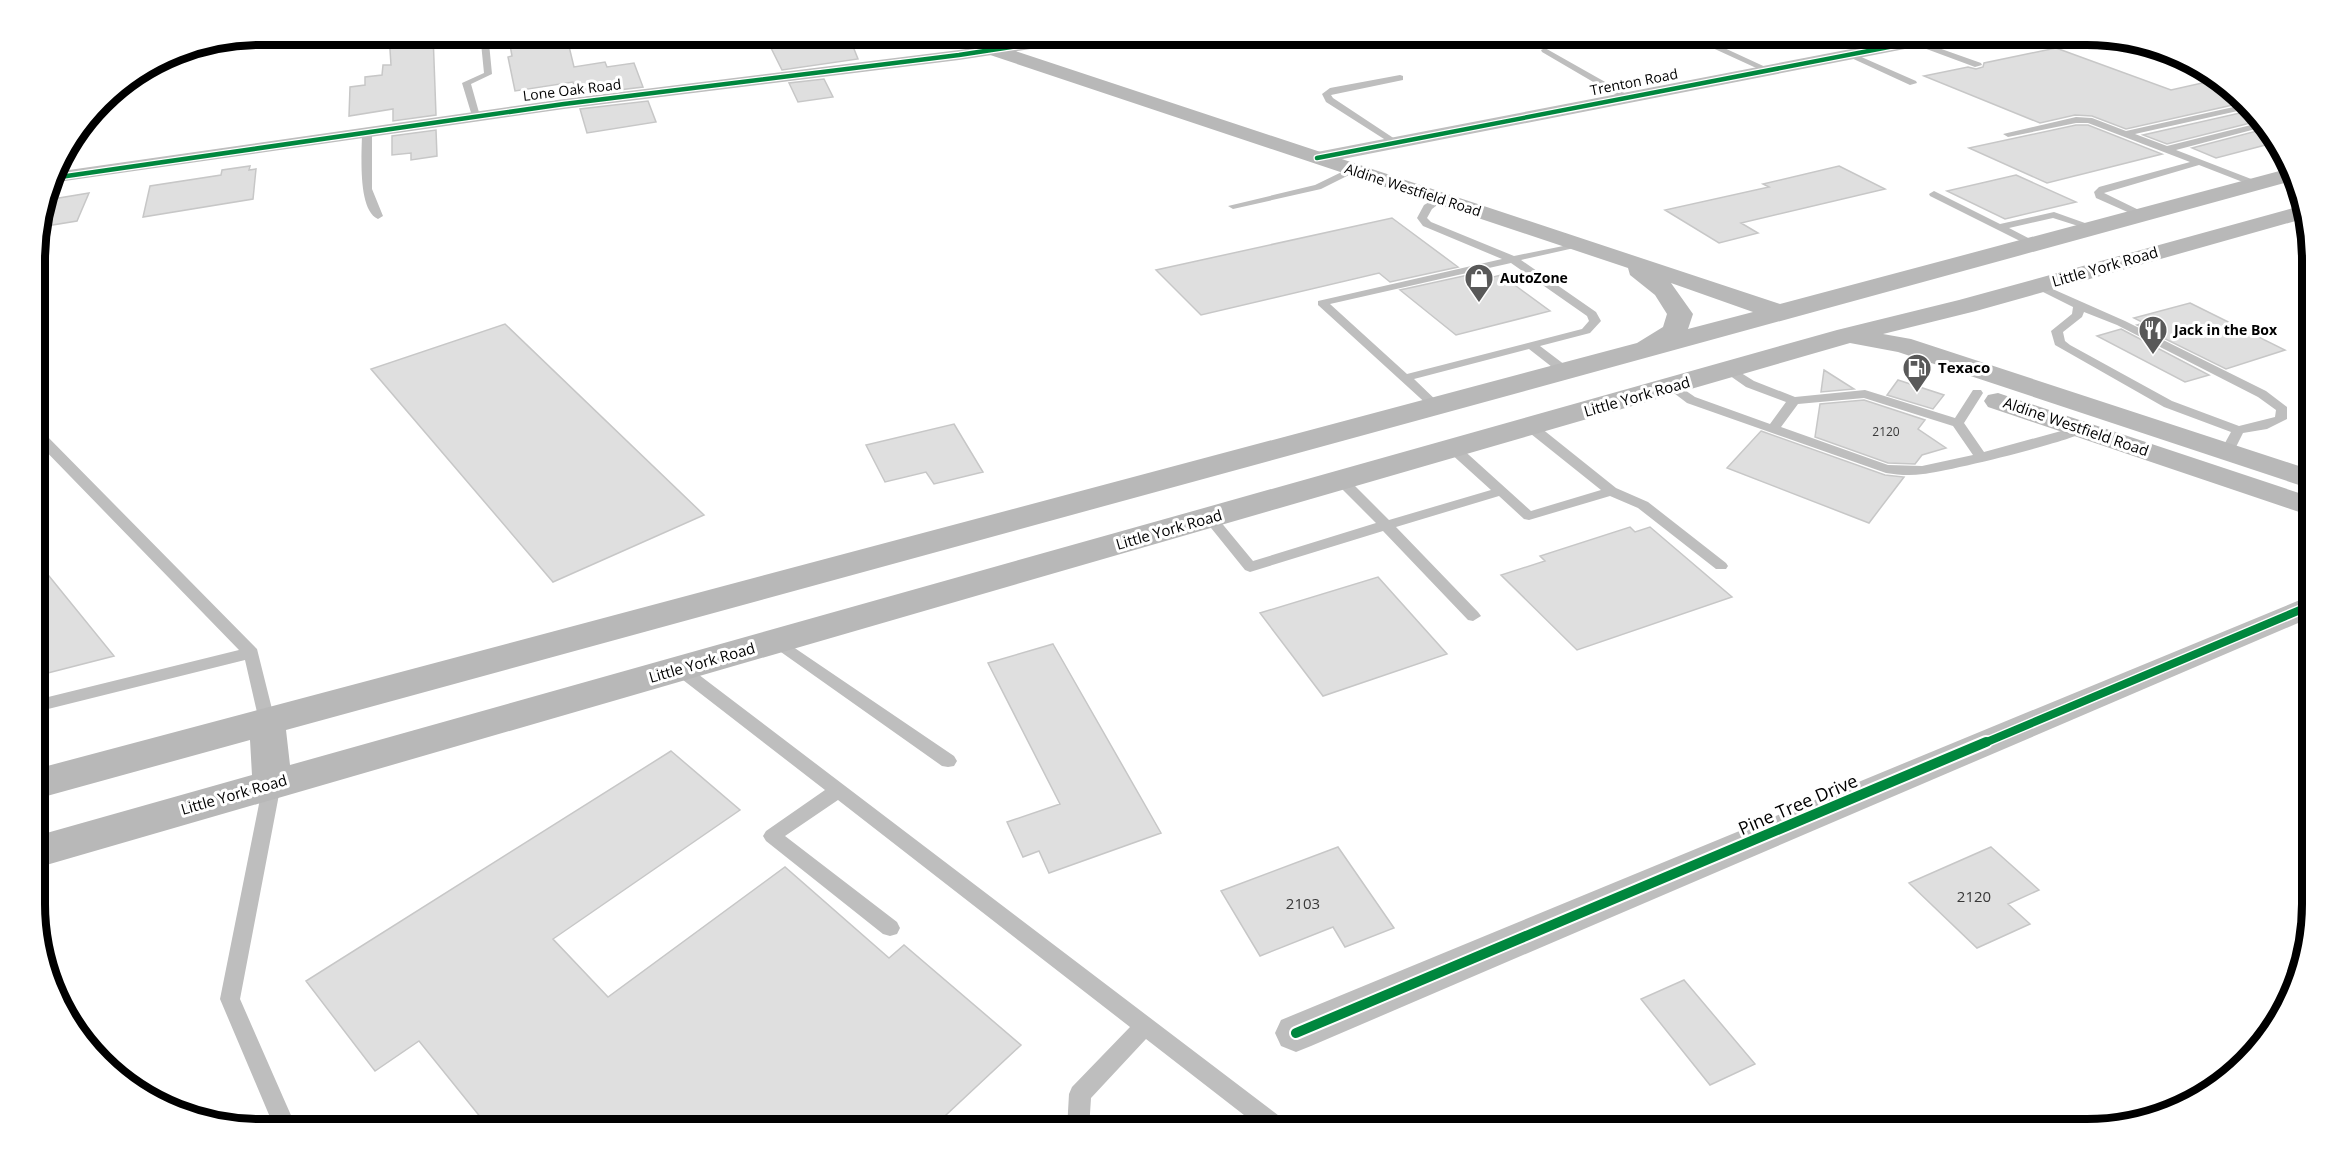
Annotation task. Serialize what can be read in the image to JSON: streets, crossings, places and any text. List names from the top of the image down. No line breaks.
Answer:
{"streets":{"main road":["Aldine Westfield Road","Little York Road"],"street":["Trenton Road","Lone Oak Road","Pine Tree Drive"]},"crossings":[["Trenton Road","Aldine Westfield Road"],["Lone Oak Road","Aldine Westfield Road"],["Aldine Westfield Road","Little York Road"]],"places":{"shop":["AutoZone"],"restaurant":["Jack in the Box"],"fuel station":["Texaco"]},"house_numbers":["2120","2120","2103"]}
